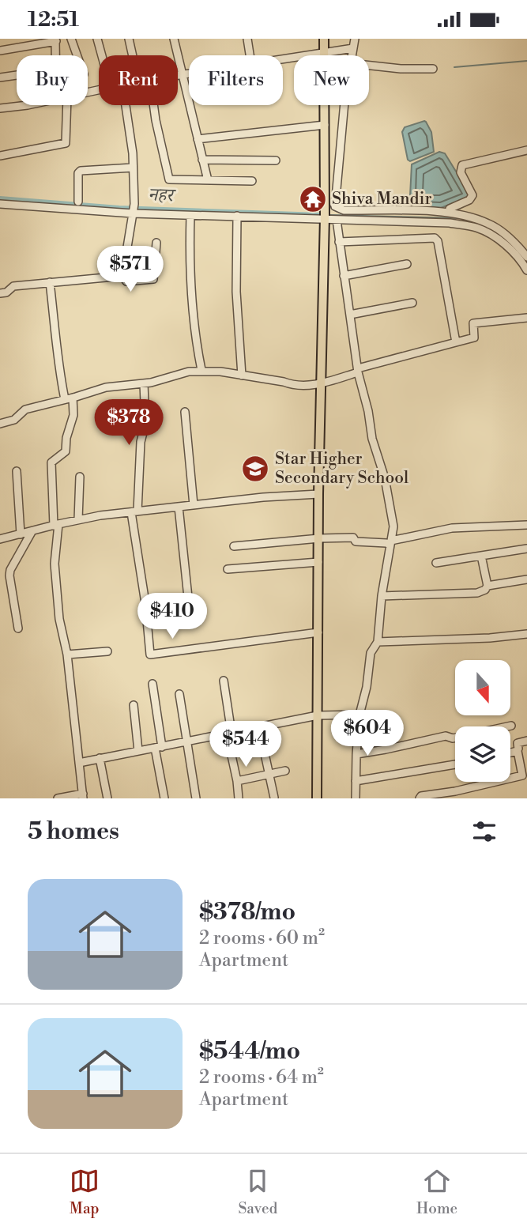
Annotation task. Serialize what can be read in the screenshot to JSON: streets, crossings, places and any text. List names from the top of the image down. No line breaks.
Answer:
{"water":["नहर"],"places":{"temple":["Shiva Mandir"],"school or university":["Star Higher Secondary School"]},"north":"bottom","page":{"status":"12:51","chip":["Buy","Rent","Filters","New"],"price":["$571","$378","$410","$604","$544"],"heading":"5 homes","list":[{"name":"$378/mo","note":"2 rooms · 60 m² · Apartment"},{"name":"$544/mo","note":"2 rooms · 64 m² · Apartment"}],"tabs":["Map","Saved","Home"]}}
